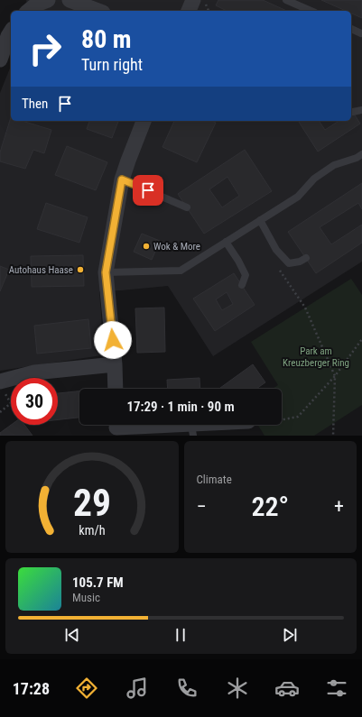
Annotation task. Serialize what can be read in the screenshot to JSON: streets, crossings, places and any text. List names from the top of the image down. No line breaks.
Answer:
{"parks":["Park am Kreuzberger Ring"],"places":["Wok & More","Autohaus Haase"],"page":{"turn":["80 m","Turn right"],"then":"Then","limit":"30","trip":"17:29 · 1 min · 90 m","tile":"Climate","heat":["−","22°","+"],"song":["105.7 FM","Music"],"tabs":"17:28","gauge":["29","km/h"]}}
